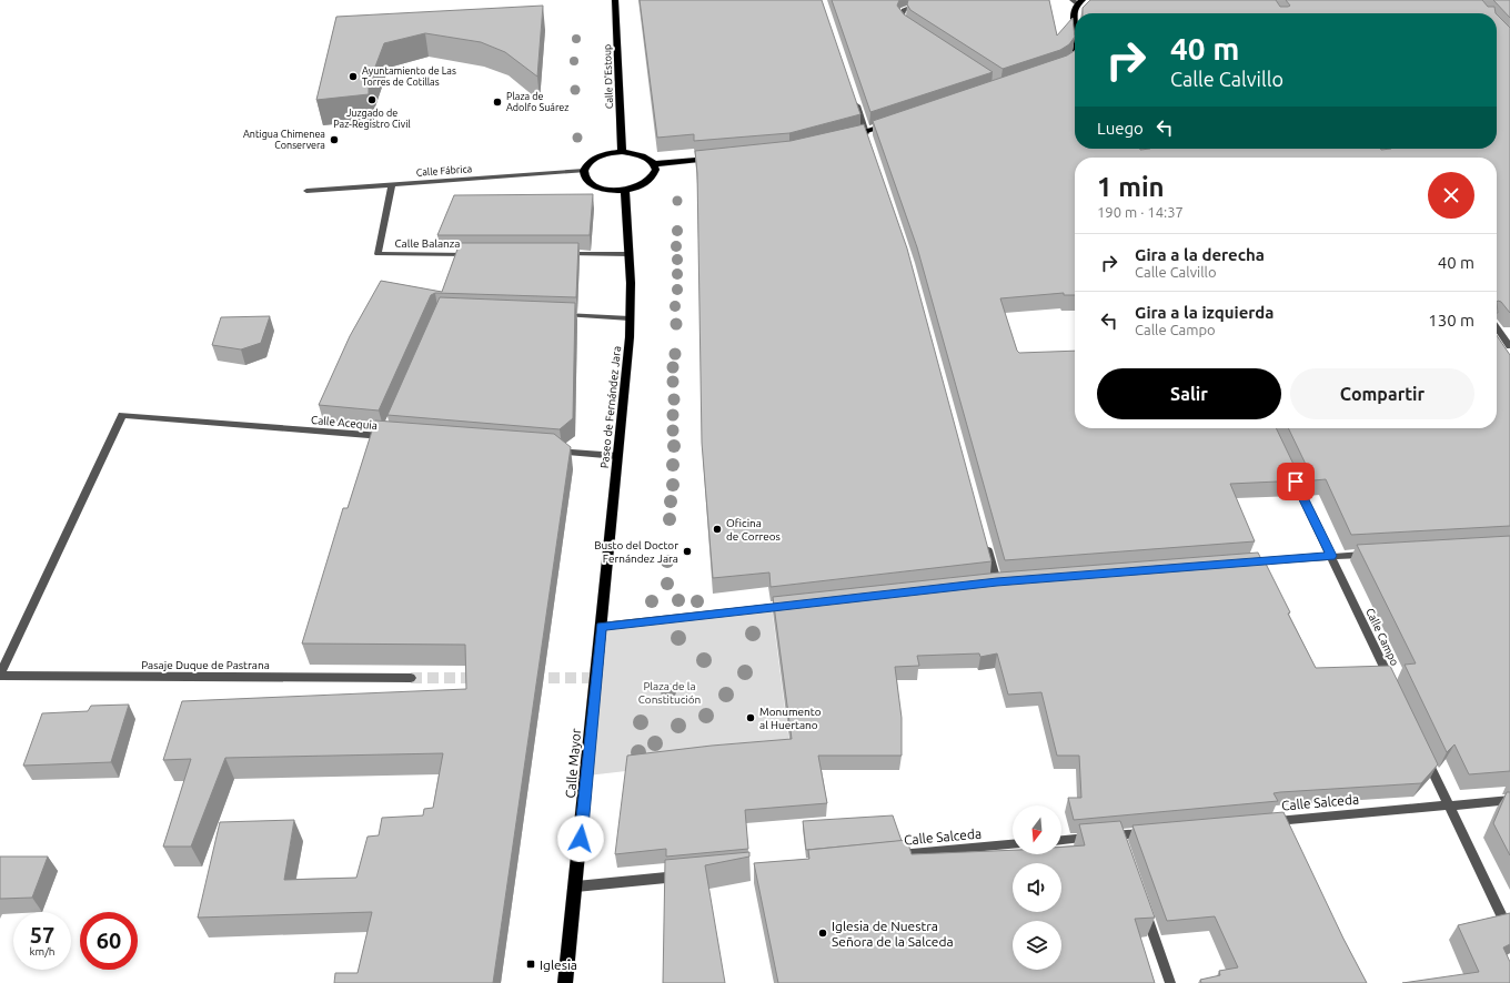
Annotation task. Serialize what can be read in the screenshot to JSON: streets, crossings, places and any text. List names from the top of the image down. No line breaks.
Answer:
{"streets":{"main road":["Calle D'Estoup","Paseo de Fernández Jara","Calle Mayor"],"street":["Calle Fábrica","Calle Balanza","Calle Acequia","Calle Campo","Pasaje Duque de Pastrana","Calle Salceda"]},"crossings":[["Calle Fábrica","Calle Balanza"],["Paseo de Fernández Jara","Calle Mayor"],["Calle Acequia","Pasaje Duque de Pastrana"]],"parks":["Plaza de la Constitución"],"places":{"other":["Ayuntamiento de Las Torres de Cotillas","Juzgado de Paz-Registro Civil","Plaza de Adolfo Suárez","Antigua Chimenea Conservera","Oficina de Correos","Busto del Doctor Fernández Jara","Monumento al Huertano","Iglesia de Nuestra Señora de la Salceda"],"transit":["Iglesia"]},"north":"bottom","page":{"turn":["40 m","Calle Calvillo"],"then":"Luego","heading":["1 min","190 m · 14:37"],"list":[{"name":"Gira a la derecha","note":"Calle Calvillo","value":"40 m"},{"name":"Gira a la izquierda","note":"Calle Campo","value":"130 m"}],"buttons":["Salir","Compartir"],"speed":"57 km/h","limit":"60"}}
